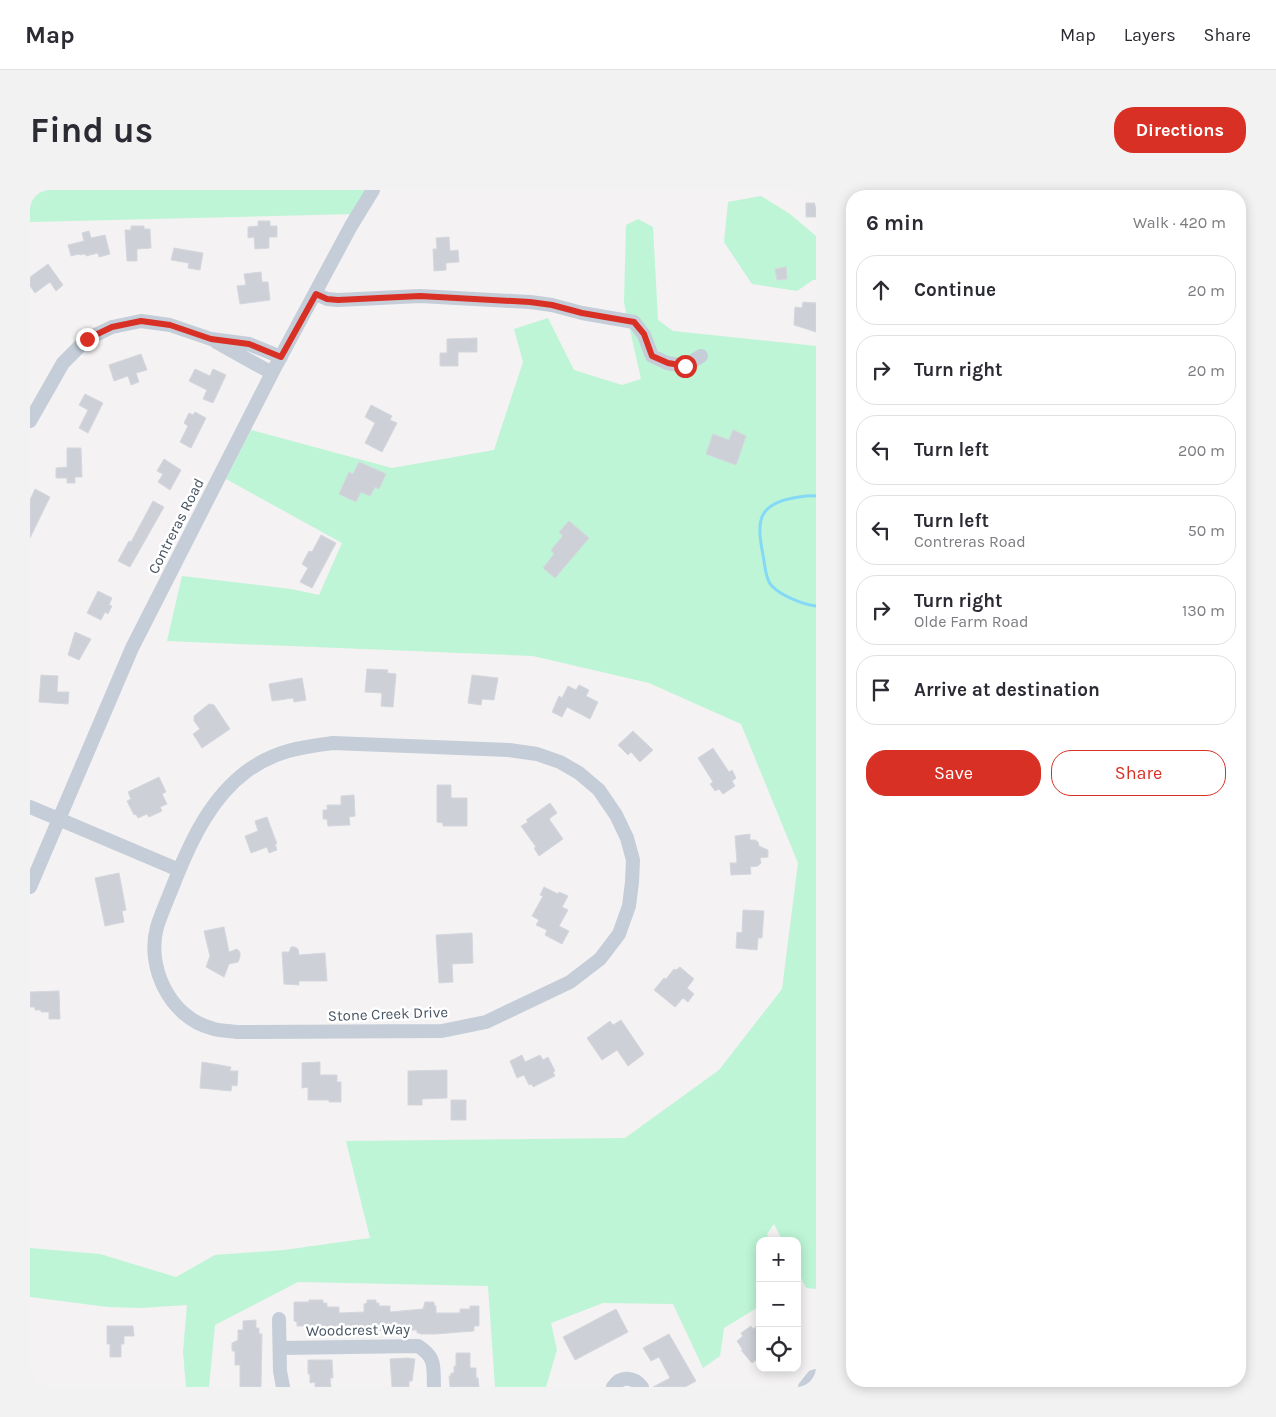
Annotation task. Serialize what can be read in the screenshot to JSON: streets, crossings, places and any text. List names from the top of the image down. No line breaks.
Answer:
{"streets":{"street":["Contreras Road","Stone Creek Drive","Woodcrest Way"]},"page":{"header":"Map","nav":["Map","Layers","Share"],"buttons":["Directions",["Save","Share"]],"title":"Find us","heading":["6 min","Walk · 420 m"],"list":[["Continue","20 m"],["Turn right","20 m"],["Turn left","200 m"],["Turn left","Contreras Road","50 m"],["Turn right","Olde Farm Road","130 m"],"Arrive at destination"],"map_buttons":["+","−"]}}
